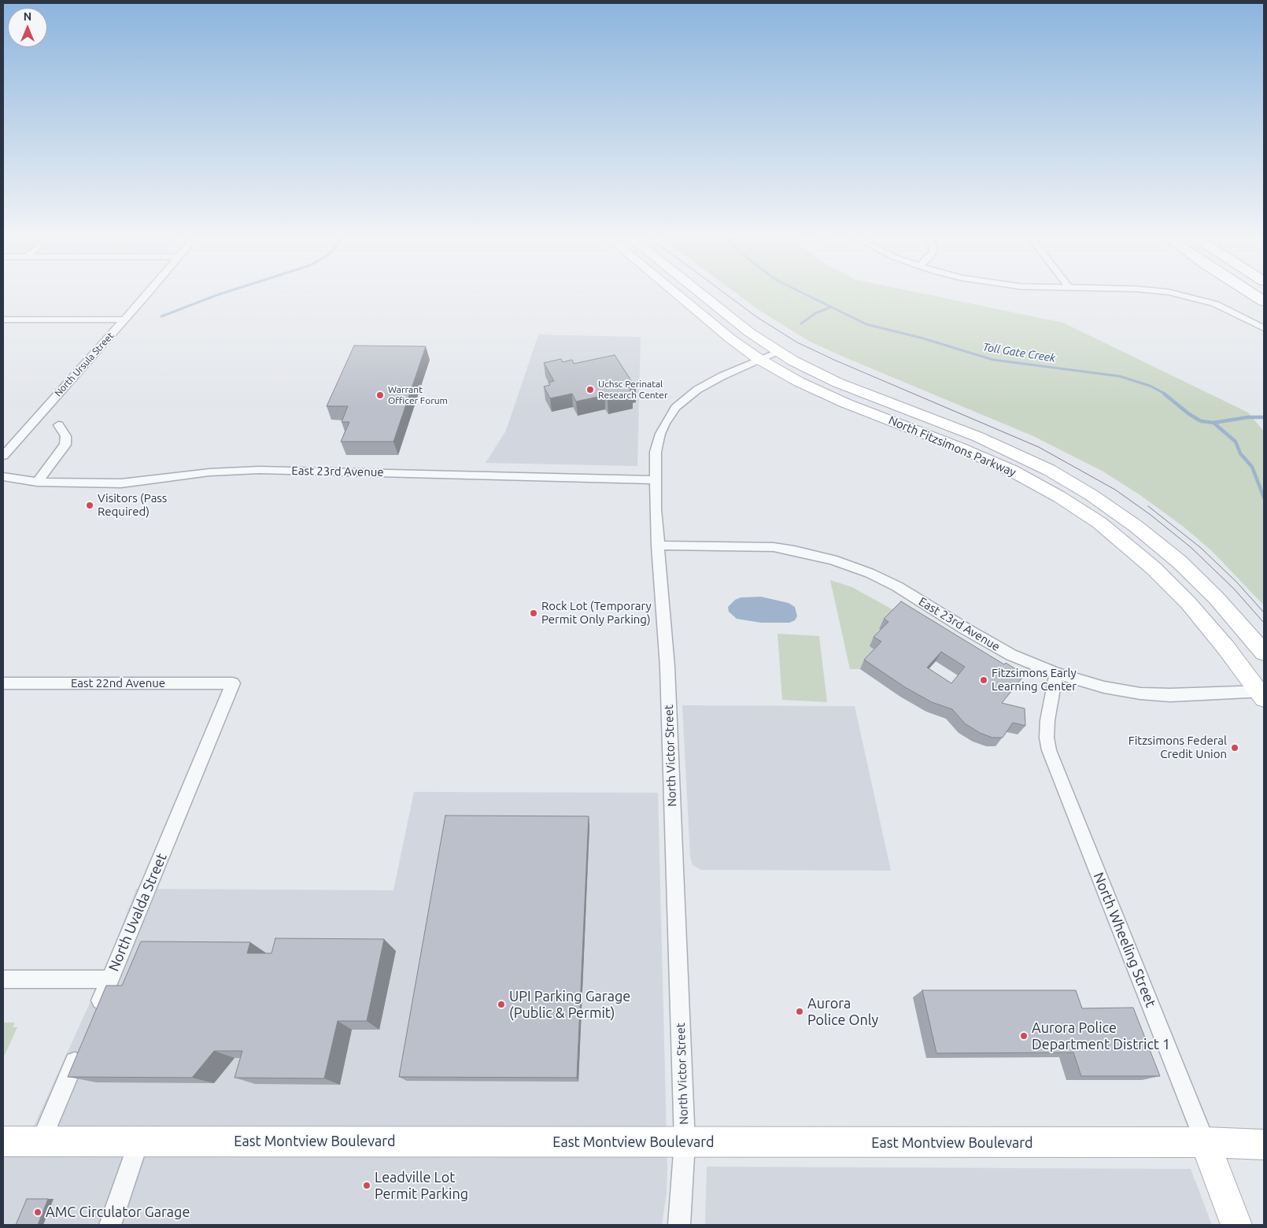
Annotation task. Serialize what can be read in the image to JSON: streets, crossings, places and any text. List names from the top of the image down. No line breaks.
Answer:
{"streets":{"main road":["North Fitzsimons Parkway","North Wheeling Street","East Montview Boulevard"],"street":["North Ursula Street","East 23rd Avenue","East 22nd Avenue","North Victor Street","North Uvalda Street"]},"crossings":[["North Fitzsimons Parkway","East 23rd Avenue"],["North Fitzsimons Parkway","North Victor Street"],["East 23rd Avenue","North Victor Street"],["East 23rd Avenue","North Wheeling Street"],["East 22nd Avenue","North Uvalda Street"],["North Victor Street","East Montview Boulevard"],["North Wheeling Street","East Montview Boulevard"]],"water":["Toll Gate Creek"],"places":["Uchsc Perinatal Research Center","Warrant Officer Forum","Visitors (Pass Required)","Rock Lot (Temporary Permit Only Parking)","Fitzsimons Early Learning Center","Fitzsimons Federal Credit Union","UPI Parking Garage (Public & Permit)","Aurora Police Only","Aurora Police Department District 1","Leadville Lot Permit Parking","AMC Circulator Garage"],"north":"top"}
